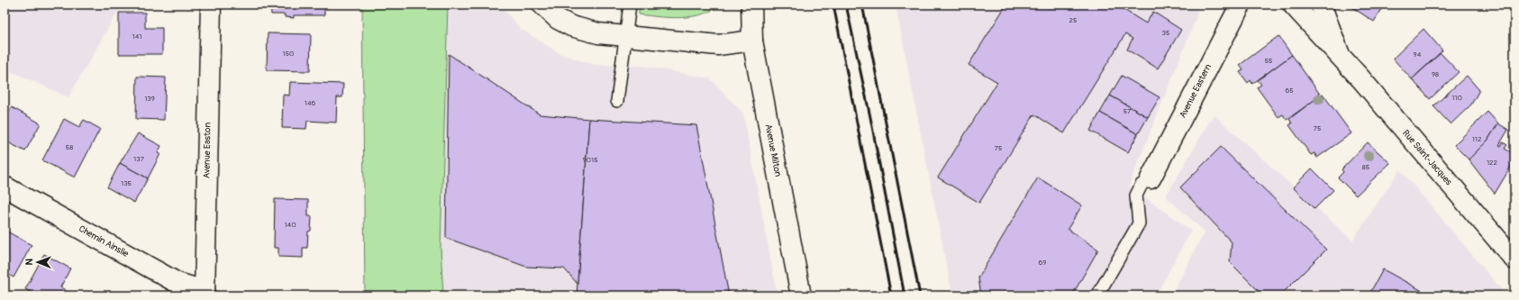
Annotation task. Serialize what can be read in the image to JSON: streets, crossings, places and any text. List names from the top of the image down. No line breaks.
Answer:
{"streets":{"street":["Avenue Eastern","Avenue Easton","Avenue Milton","Rue Saint-Jacques","Chemin Ainslie"]},"crossings":[["Avenue Easton","Chemin Ainslie"]],"house_numbers":["25","35","141","150","94","55","98","65","110","139","146","57","75","112","58","75","137","9015","122","85","135","140","69"],"north":"left"}
